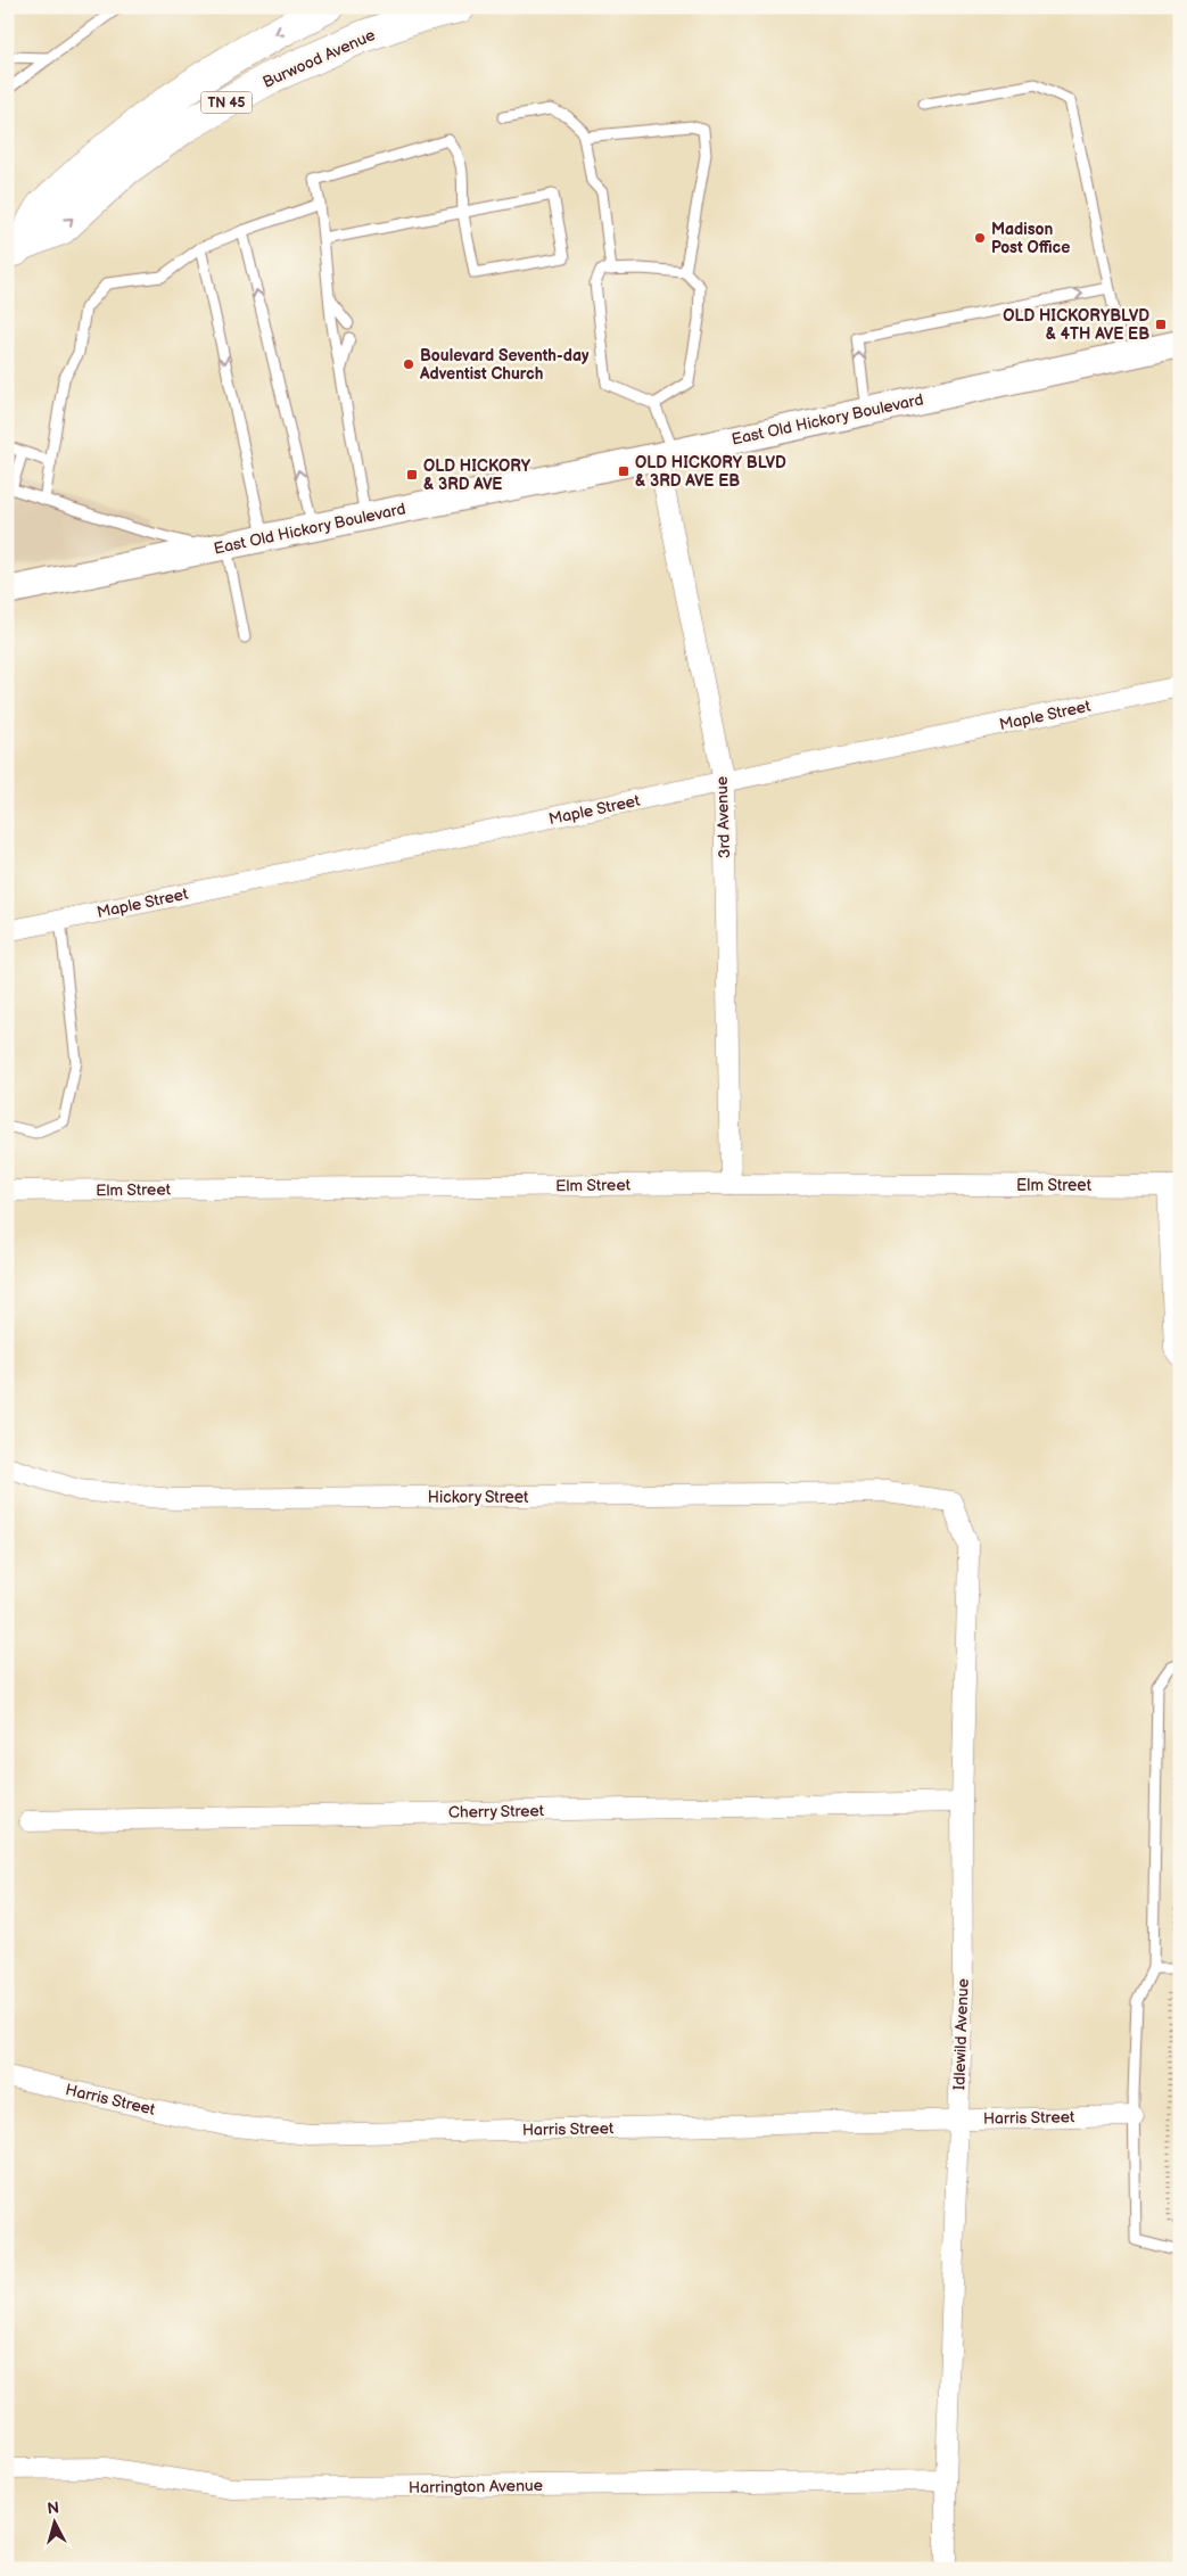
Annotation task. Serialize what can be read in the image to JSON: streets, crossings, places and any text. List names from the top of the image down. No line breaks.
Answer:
{"streets":{"main road":["Burwood Avenue","TN 45"],"street":["East Old Hickory Boulevard","Maple Street","3rd Avenue","Elm Street","Hickory Street","Cherry Street","Idlewild Avenue","Harris Street","Harrington Avenue"]},"crossings":[["East Old Hickory Boulevard","3rd Avenue"],["Maple Street","3rd Avenue"],["3rd Avenue","Elm Street"],["Hickory Street","Idlewild Avenue"],["Cherry Street","Idlewild Avenue"],["Idlewild Avenue","Harris Street"],["Idlewild Avenue","Harrington Avenue"]],"places":{"other":["Madison Post Office","Boulevard Seventh-day Adventist Church"],"transit":["OLD HICKORYBLVD & 4TH AVE EB","OLD HICKORY BLVD & 3RD AVE EB","OLD HICKORY & 3RD AVE"]},"north":"top"}
